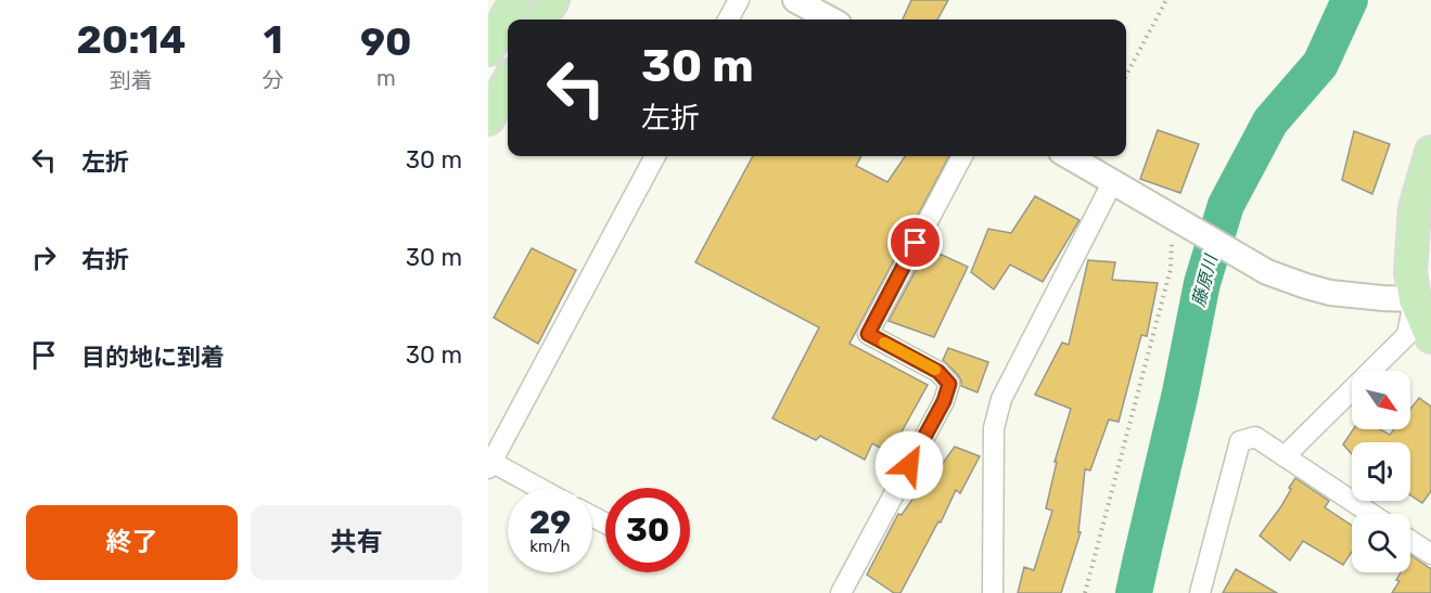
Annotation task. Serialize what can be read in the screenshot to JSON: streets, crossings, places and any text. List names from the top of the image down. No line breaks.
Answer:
{"water":["藤原川"],"north":"bottom right","page":{"eta":["20:14","到着","1","分","90","m"],"turn":["30 m","左折"],"list":[{"name":"左折","value":"30 m"},{"name":"右折","value":"30 m"},{"name":"目的地に到着","value":"30 m"}],"speed":"29 km/h","limit":"30","buttons":["終了","共有"]}}
